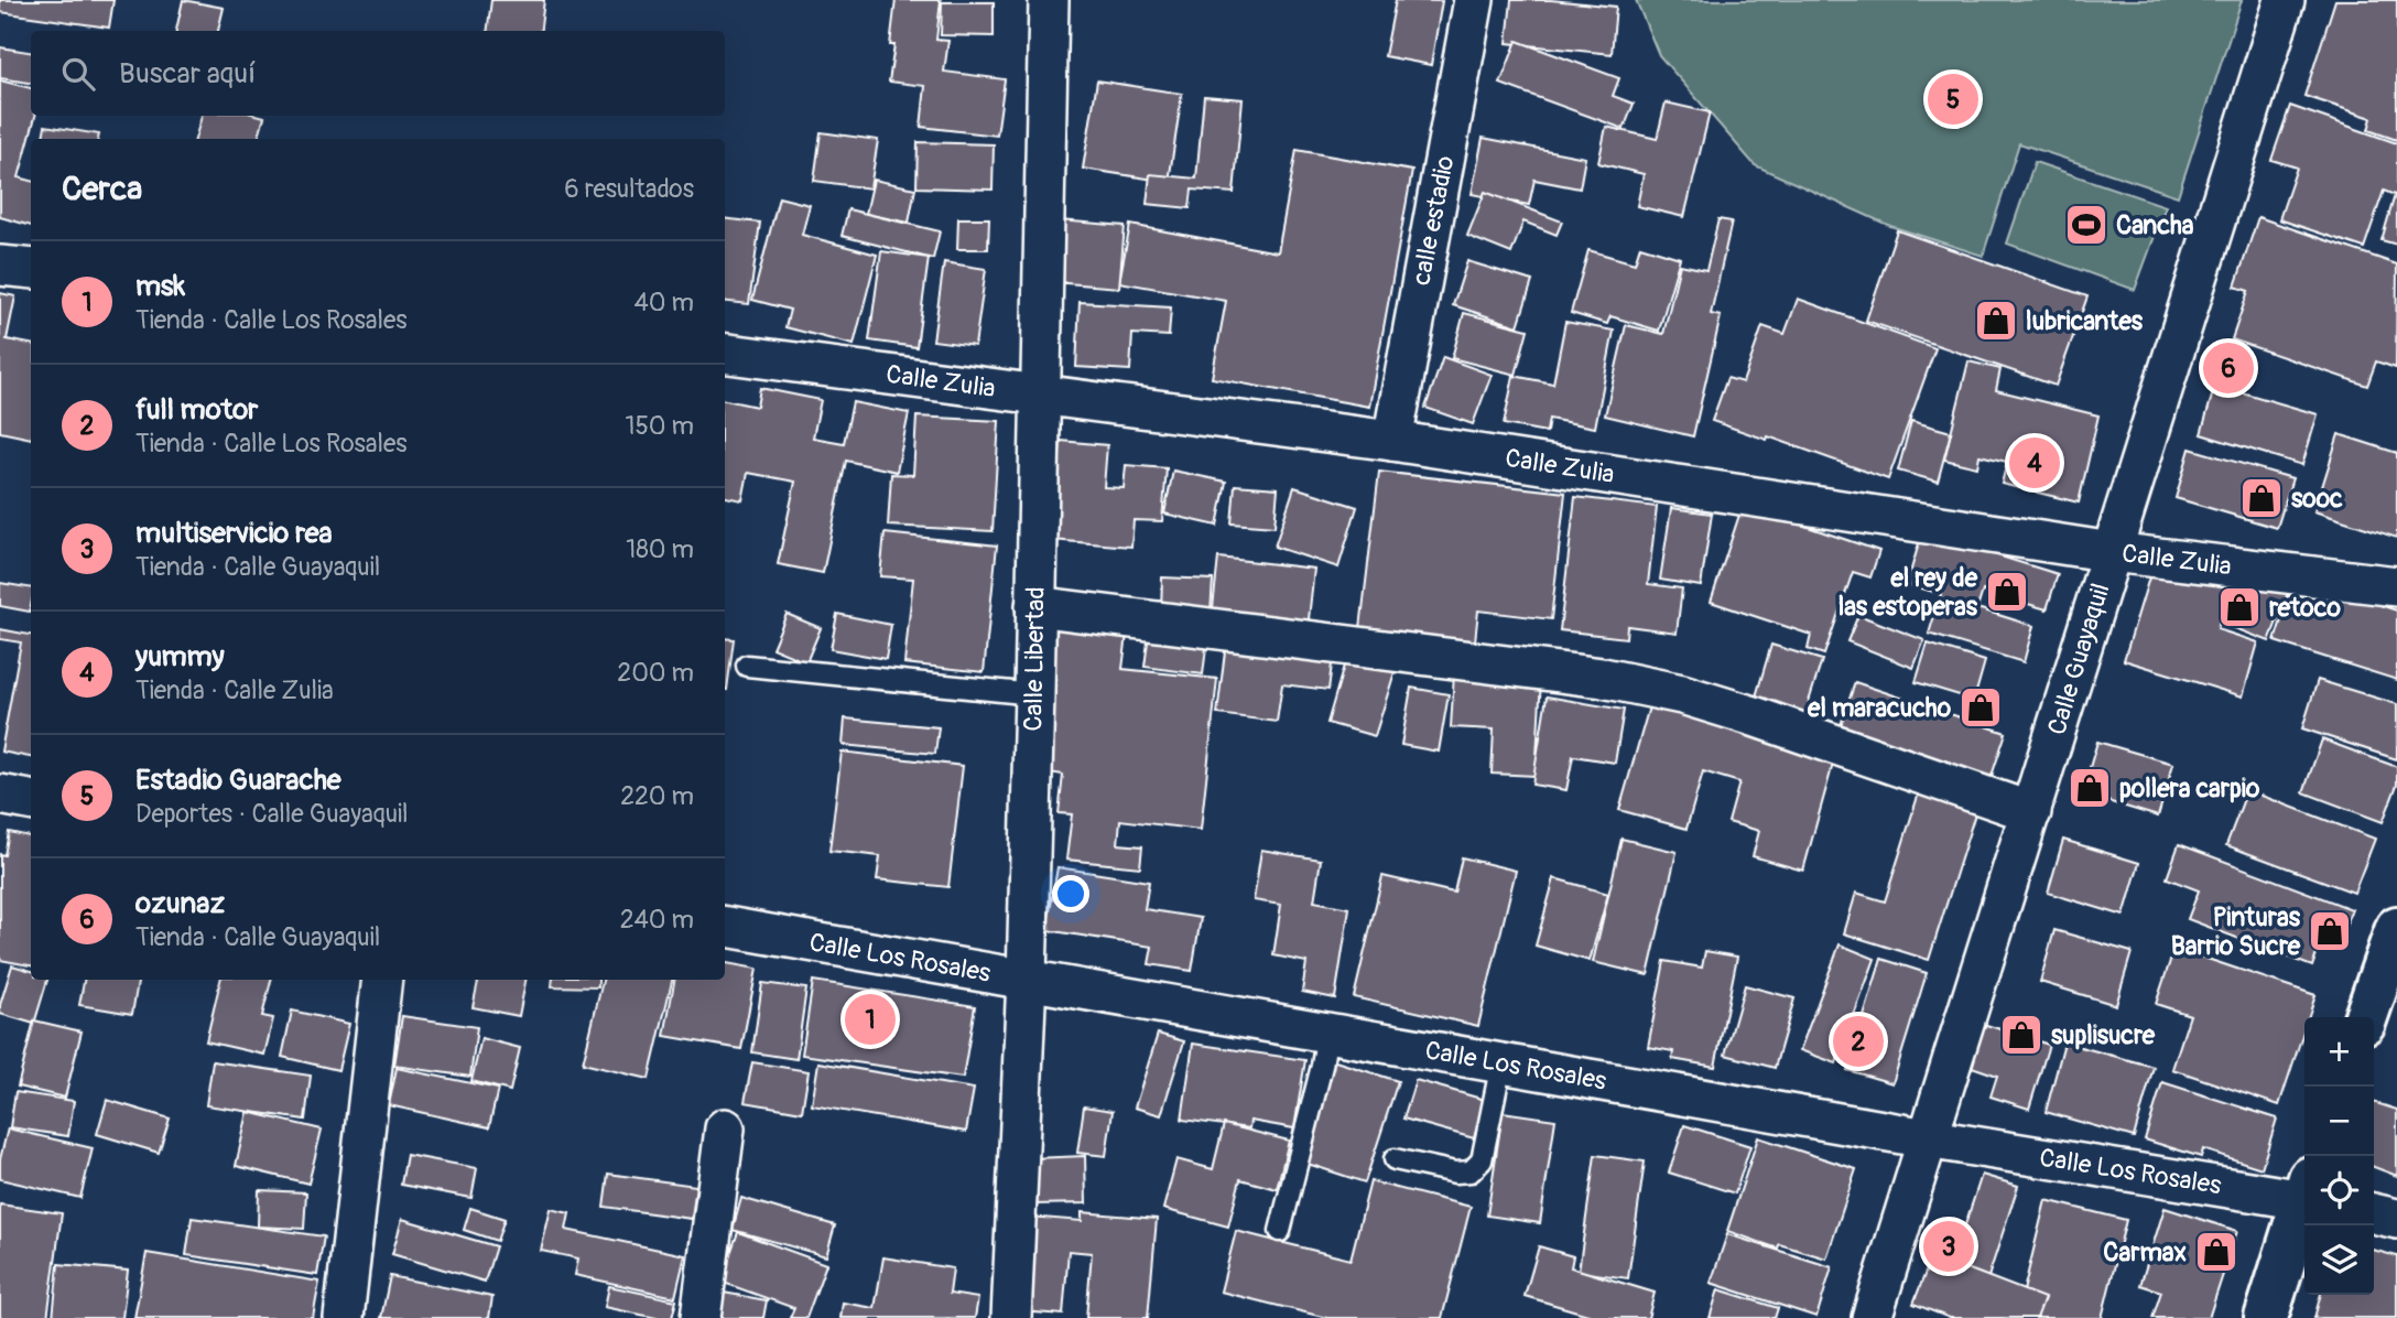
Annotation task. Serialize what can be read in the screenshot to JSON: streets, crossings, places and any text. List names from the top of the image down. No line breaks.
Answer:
{"streets":{"street":["calle estadio","Calle Zulia","Calle Libertad","Calle Guayaquil","Calle Los Rosales"]},"crossings":[["calle estadio","Calle Zulia"],["Calle Zulia","Calle Libertad"],["Calle Zulia","Calle Guayaquil"],["Calle Libertad","Calle Los Rosales"],["Calle Guayaquil","Calle Los Rosales"]],"places":{"sports":["Cancha"],"shop":["lubricantes","sooc","el rey de las estoperas","retoco","el maracucho","pollera carpio","Pinturas Barrio Sucre","suplisucre","Carmax"]},"page":{"search":"Buscar aquí","pins":["5","6","4","1","2","3"],"heading":["Cerca","6 resultados"],"list":[{"mark":"1","name":"msk","note":"Tienda · Calle Los Rosales","value":"40 m"},{"mark":"2","name":"full motor","note":"Tienda · Calle Los Rosales","value":"150 m"},{"mark":"3","name":"multiservicio rea","note":"Tienda · Calle Guayaquil","value":"180 m"},{"mark":"4","name":"yummy","note":"Tienda · Calle Zulia","value":"200 m"},{"mark":"5","name":"Estadio Guarache","note":"Deportes · Calle Guayaquil","value":"220 m"},{"mark":"6","name":"ozunaz","note":"Tienda · Calle Guayaquil","value":"240 m"}],"map_buttons":["+","−"]}}
